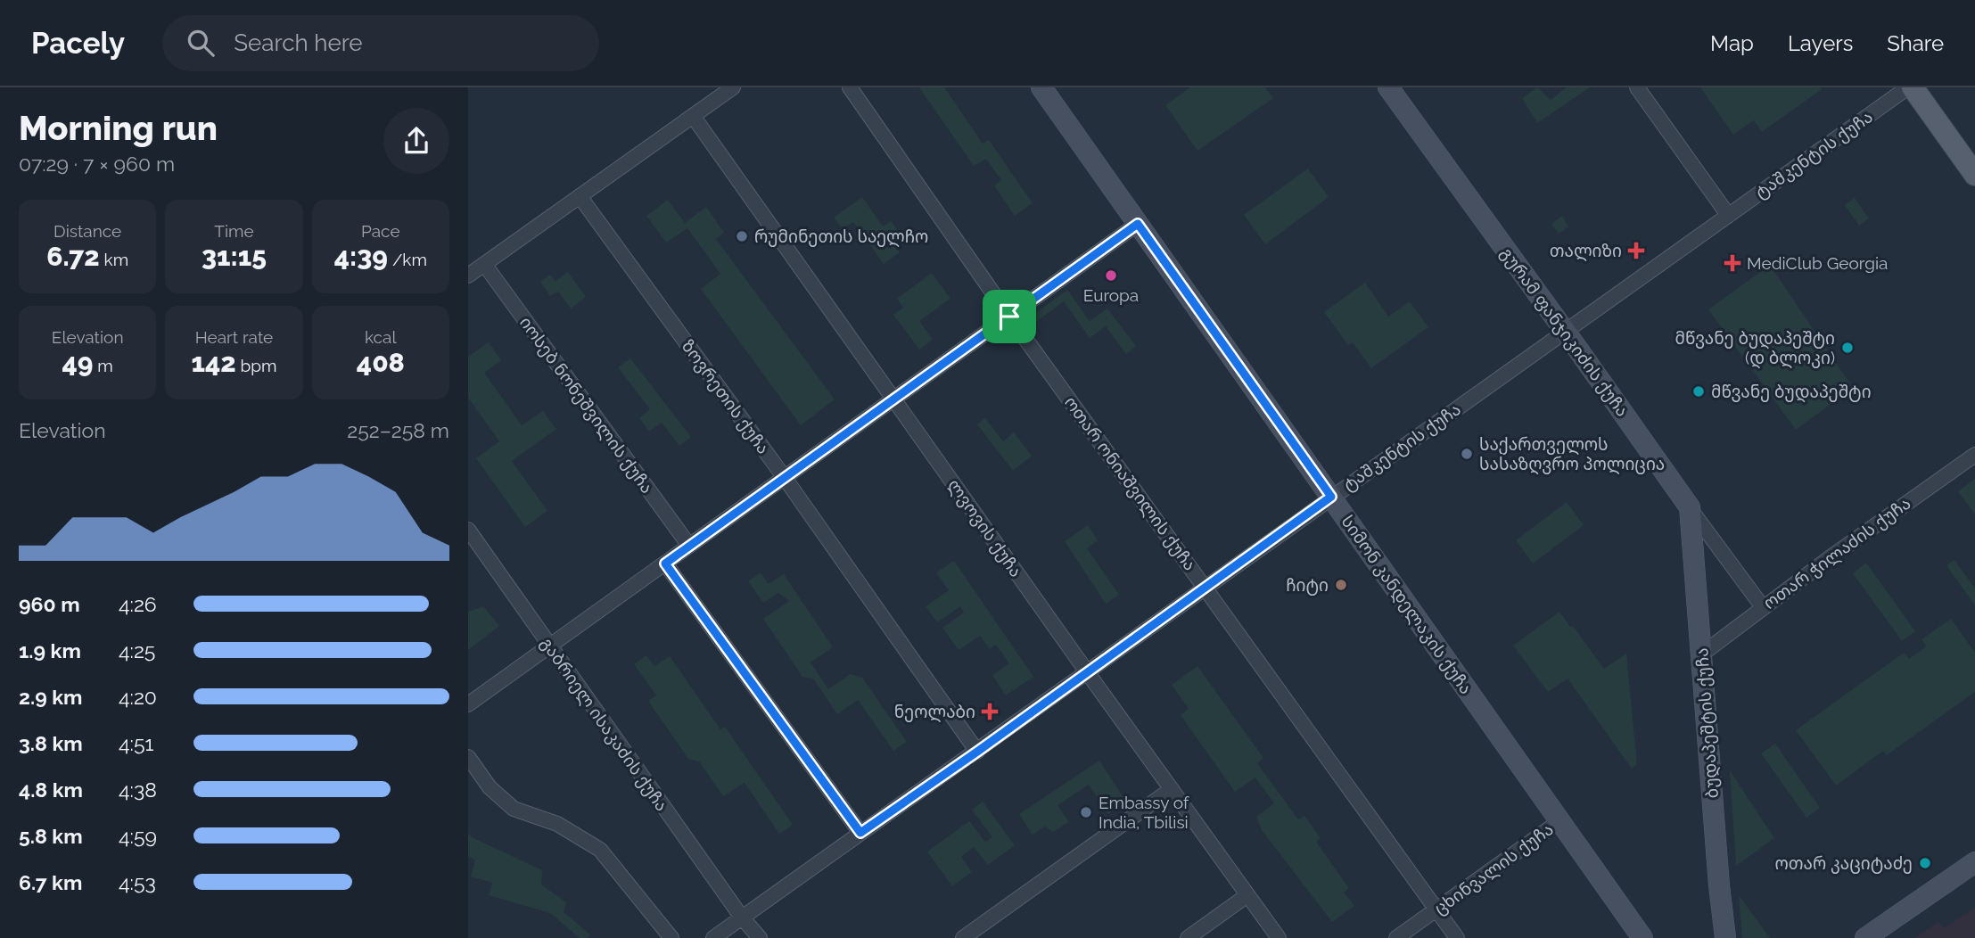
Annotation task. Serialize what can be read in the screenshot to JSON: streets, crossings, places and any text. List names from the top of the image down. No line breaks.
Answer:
{"streets":{"main road":["გურამ ფანჯიკიძის ქუჩა","სიმონ კანდელაკის ქუჩა","ბუდაპეშტის ქუჩა"],"street":["ტაშკენტის ქუჩა","ზოვრეთის ქუჩა","იოსებ ნონეშვილის ქუჩა","ოთარ ონიაშვილის ქუჩა","ლვოვის ქუჩა","ოთარ ჭილაძის ქუჩა","გაბრიელ ისაკაძის ქუჩა","ცხინვალის ქუჩა"]},"crossings":[["ტაშკენტის ქუჩა","გურამ ფანჯიკიძის ქუჩა"],["ტაშკენტის ქუჩა","ზოვრეთის ქუჩა"],["ტაშკენტის ქუჩა","ოთარ ონიაშვილის ქუჩა"],["ტაშკენტის ქუჩა","ლვოვის ქუჩა"],["ტაშკენტის ქუჩა","სიმონ კანდელაკის ქუჩა"],["ტაშკენტის ქუჩა","გაბრიელ ისაკაძის ქუჩა"],["გურამ ფანჯიკიძის ქუჩა","ოთარ ჭილაძის ქუჩა"],["გურამ ფანჯიკიძის ქუჩა","ბუდაპეშტის ქუჩა"],["ოთარ ონიაშვილის ქუჩა","ცხინვალის ქუჩა"],["ოთარ ჭილაძის ქუჩა","ბუდაპეშტის ქუჩა"],["სიმონ კანდელაკის ქუჩა","ცხინვალის ქუჩა"]],"places":{"other":["რუმინეთის საელჩო","Europa","მწვანე ბუდაპეშტი (დ ბლოკი)","მწვანე ბუდაპეშტი","საქართველოს სასაზღვრო პოლიცია","ჩიტი","Embassy of India, Tbilisi","ოთარ კაციტაძე"],"health":["თალიზი","MediClub Georgia","ნეოლაბი"]},"page":{"header":"Pacely","search":"Search here","nav":["Map","Layers","Share"],"heading":["Morning run","07:29 · 7 × 960 m"],"stats":[["Distance","6.72 km"],["Time","31:15"],["Pace","4:39 /km"],["Elevation","49 m"],["Heart rate","142 bpm"],["kcal","408"]],"chart":["Elevation","252–258 m"],"list":[{"name":"960 m","note":"4:26"},{"name":"1.9 km","note":"4:25"},{"name":"2.9 km","note":"4:20"},{"name":"3.8 km","note":"4:51"},{"name":"4.8 km","note":"4:38"},{"name":"5.8 km","note":"4:59"},{"name":"6.7 km","note":"4:53"}]}}
